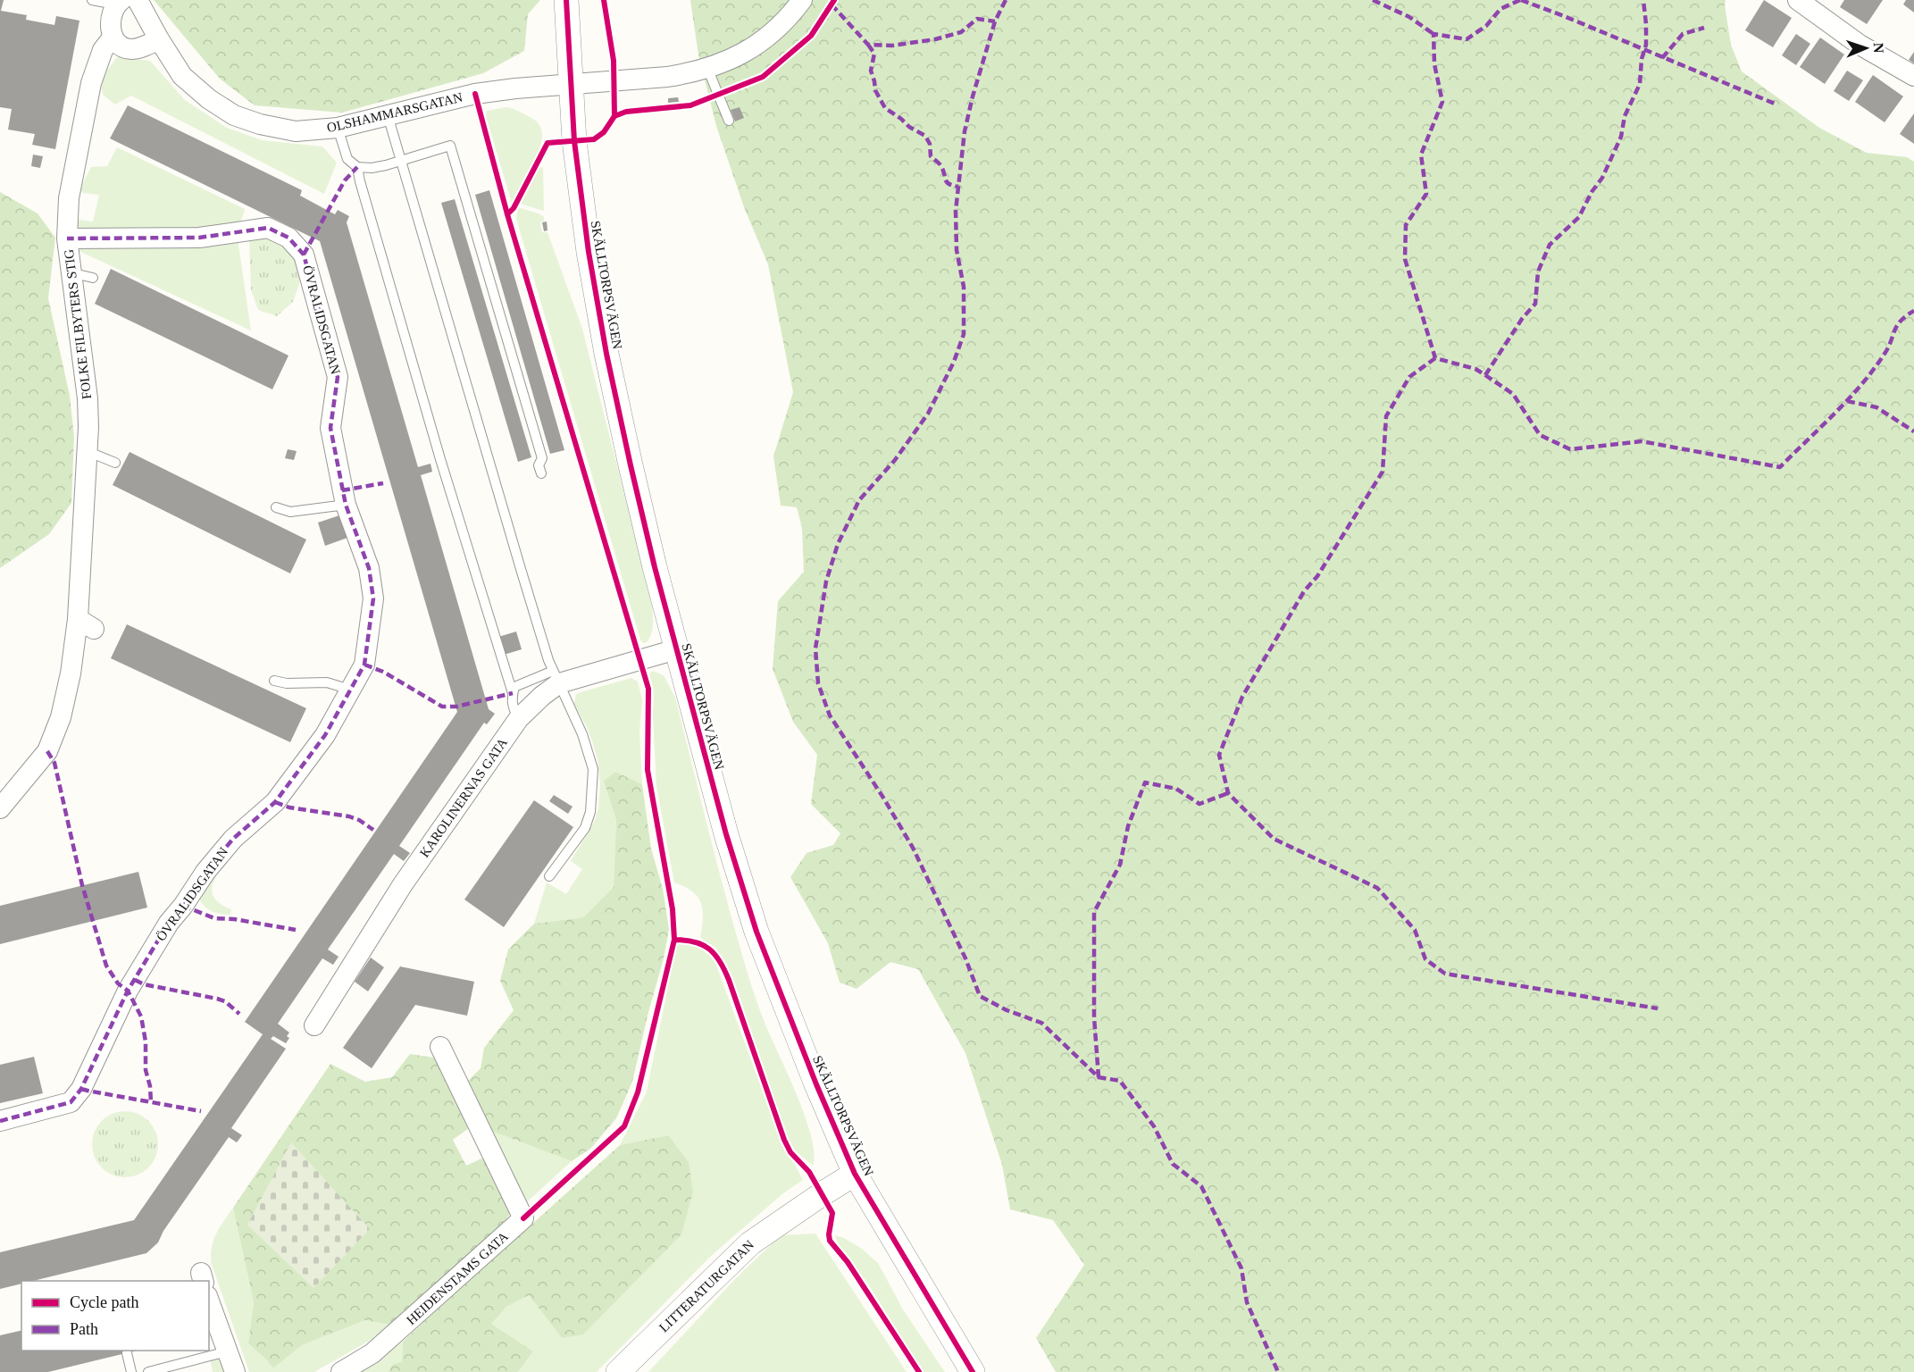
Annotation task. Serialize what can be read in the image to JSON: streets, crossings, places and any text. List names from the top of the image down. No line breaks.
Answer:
{"streets":{"street":["OLSHAMMARSGATAN","SKÄLLTORPSVÄGEN","ÖVRALIDSGATAN","FOLKE FILBYTERS STIG","KAROLINERNAS GATA","HEIDENSTAMS GATA","LITTERATURGATAN"]},"crossings":[["OLSHAMMARSGATAN","SKÄLLTORPSVÄGEN"],["SKÄLLTORPSVÄGEN","KAROLINERNAS GATA"],["SKÄLLTORPSVÄGEN","LITTERATURGATAN"],["ÖVRALIDSGATAN","FOLKE FILBYTERS STIG"]],"legend":["Cycle path","Path"],"north":"right"}
